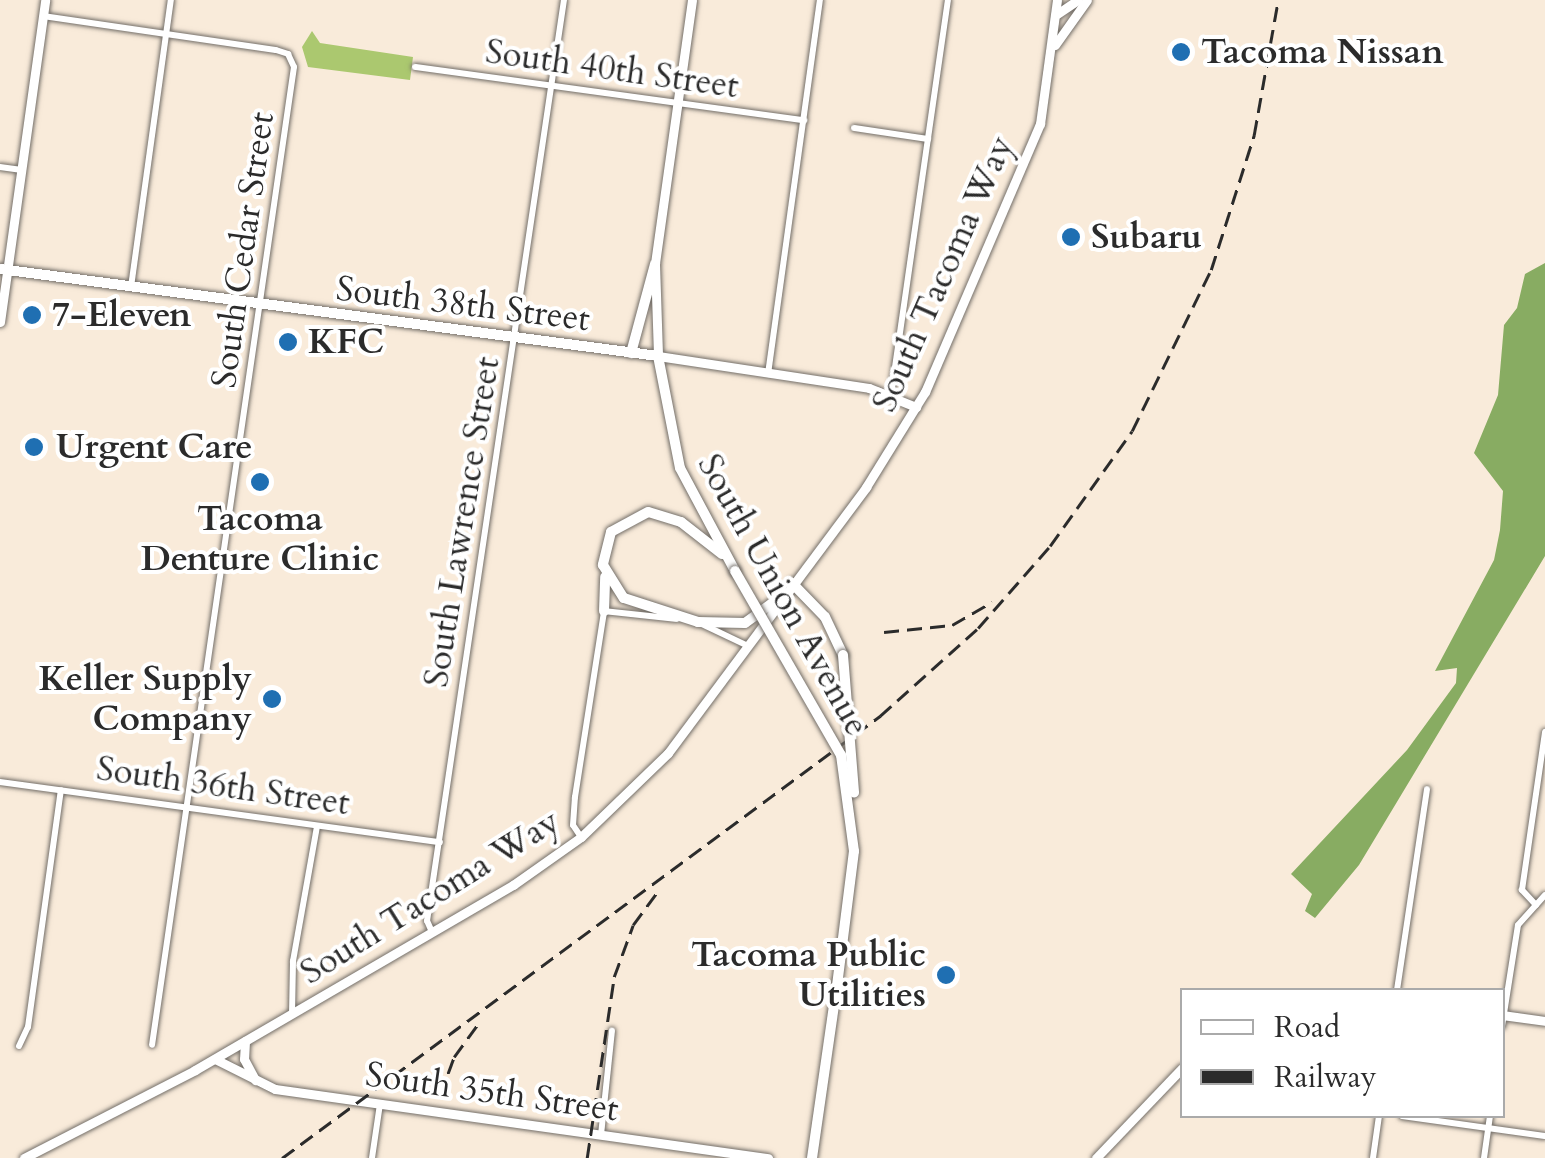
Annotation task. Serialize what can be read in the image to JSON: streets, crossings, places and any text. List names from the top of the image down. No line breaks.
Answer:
{"streets":{"main road":["South Tacoma Way","South 38th Street","South Union Avenue","South 35th Street"],"street":["South 40th Street","South Cedar Street","South Lawrence Street","South 36th Street"]},"crossings":[["South 40th Street","South Lawrence Street"],["South Cedar Street","South 38th Street"],["South Cedar Street","South 36th Street"],["South Tacoma Way","South 38th Street"],["South Tacoma Way","South Lawrence Street"],["South Tacoma Way","South 35th Street"],["South 38th Street","South Lawrence Street"],["South 38th Street","South Union Avenue"],["South Lawrence Street","South 36th Street"]],"places":["Tacoma Nissan","Subaru","7-Eleven","KFC","Urgent Care","Tacoma Denture Clinic","Keller Supply Company","Tacoma Public Utilities"],"legend":["Road","Railway"]}
